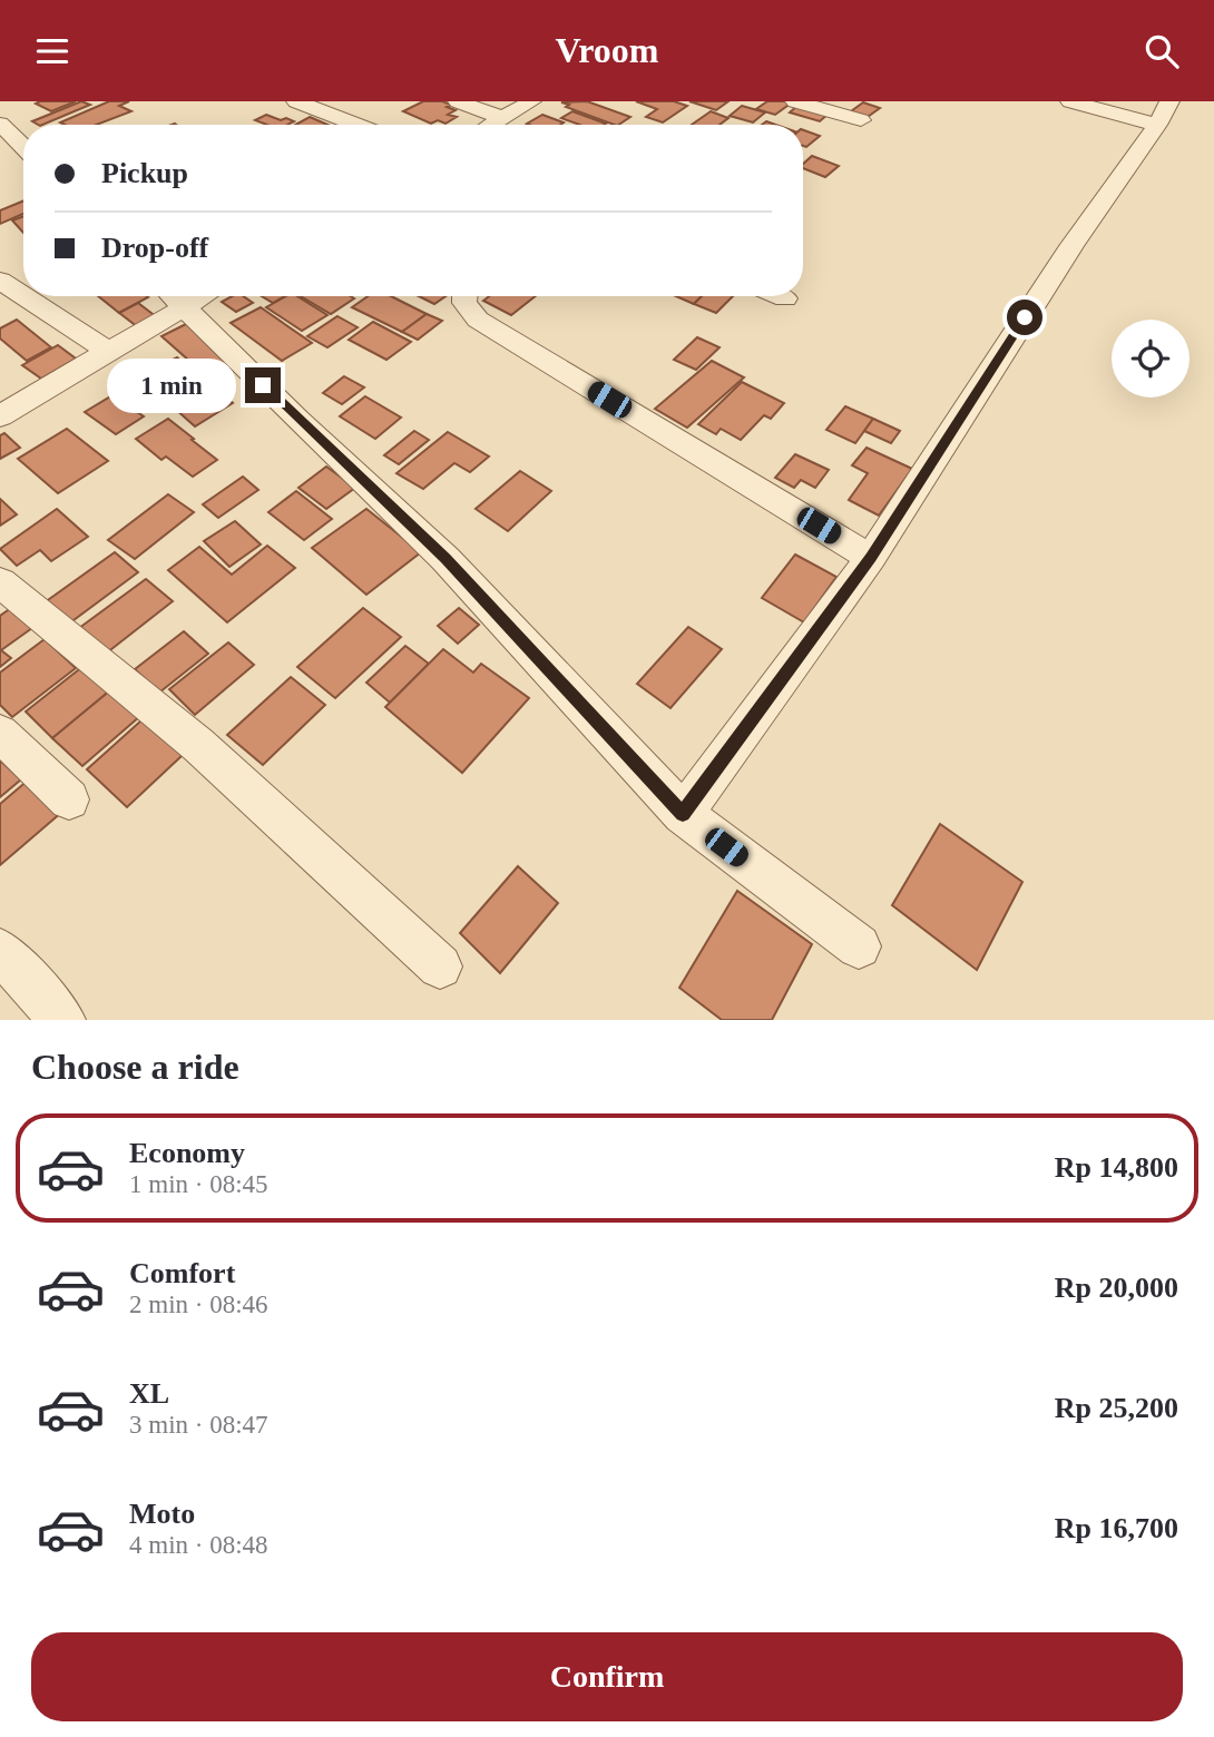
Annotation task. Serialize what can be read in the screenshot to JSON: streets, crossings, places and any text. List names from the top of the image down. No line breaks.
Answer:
{"page":{"header":"Vroom","banner":["Pickup","Drop-off"],"bubble":"1 min","heading":"Choose a ride","list":[{"name":"Economy","note":"1 min · 08:45","value":"Rp 14,800"},{"name":"Comfort","note":"2 min · 08:46","value":"Rp 20,000"},{"name":"XL","note":"3 min · 08:47","value":"Rp 25,200"},{"name":"Moto","note":"4 min · 08:48","value":"Rp 16,700"}],"buttons":"Confirm"}}
